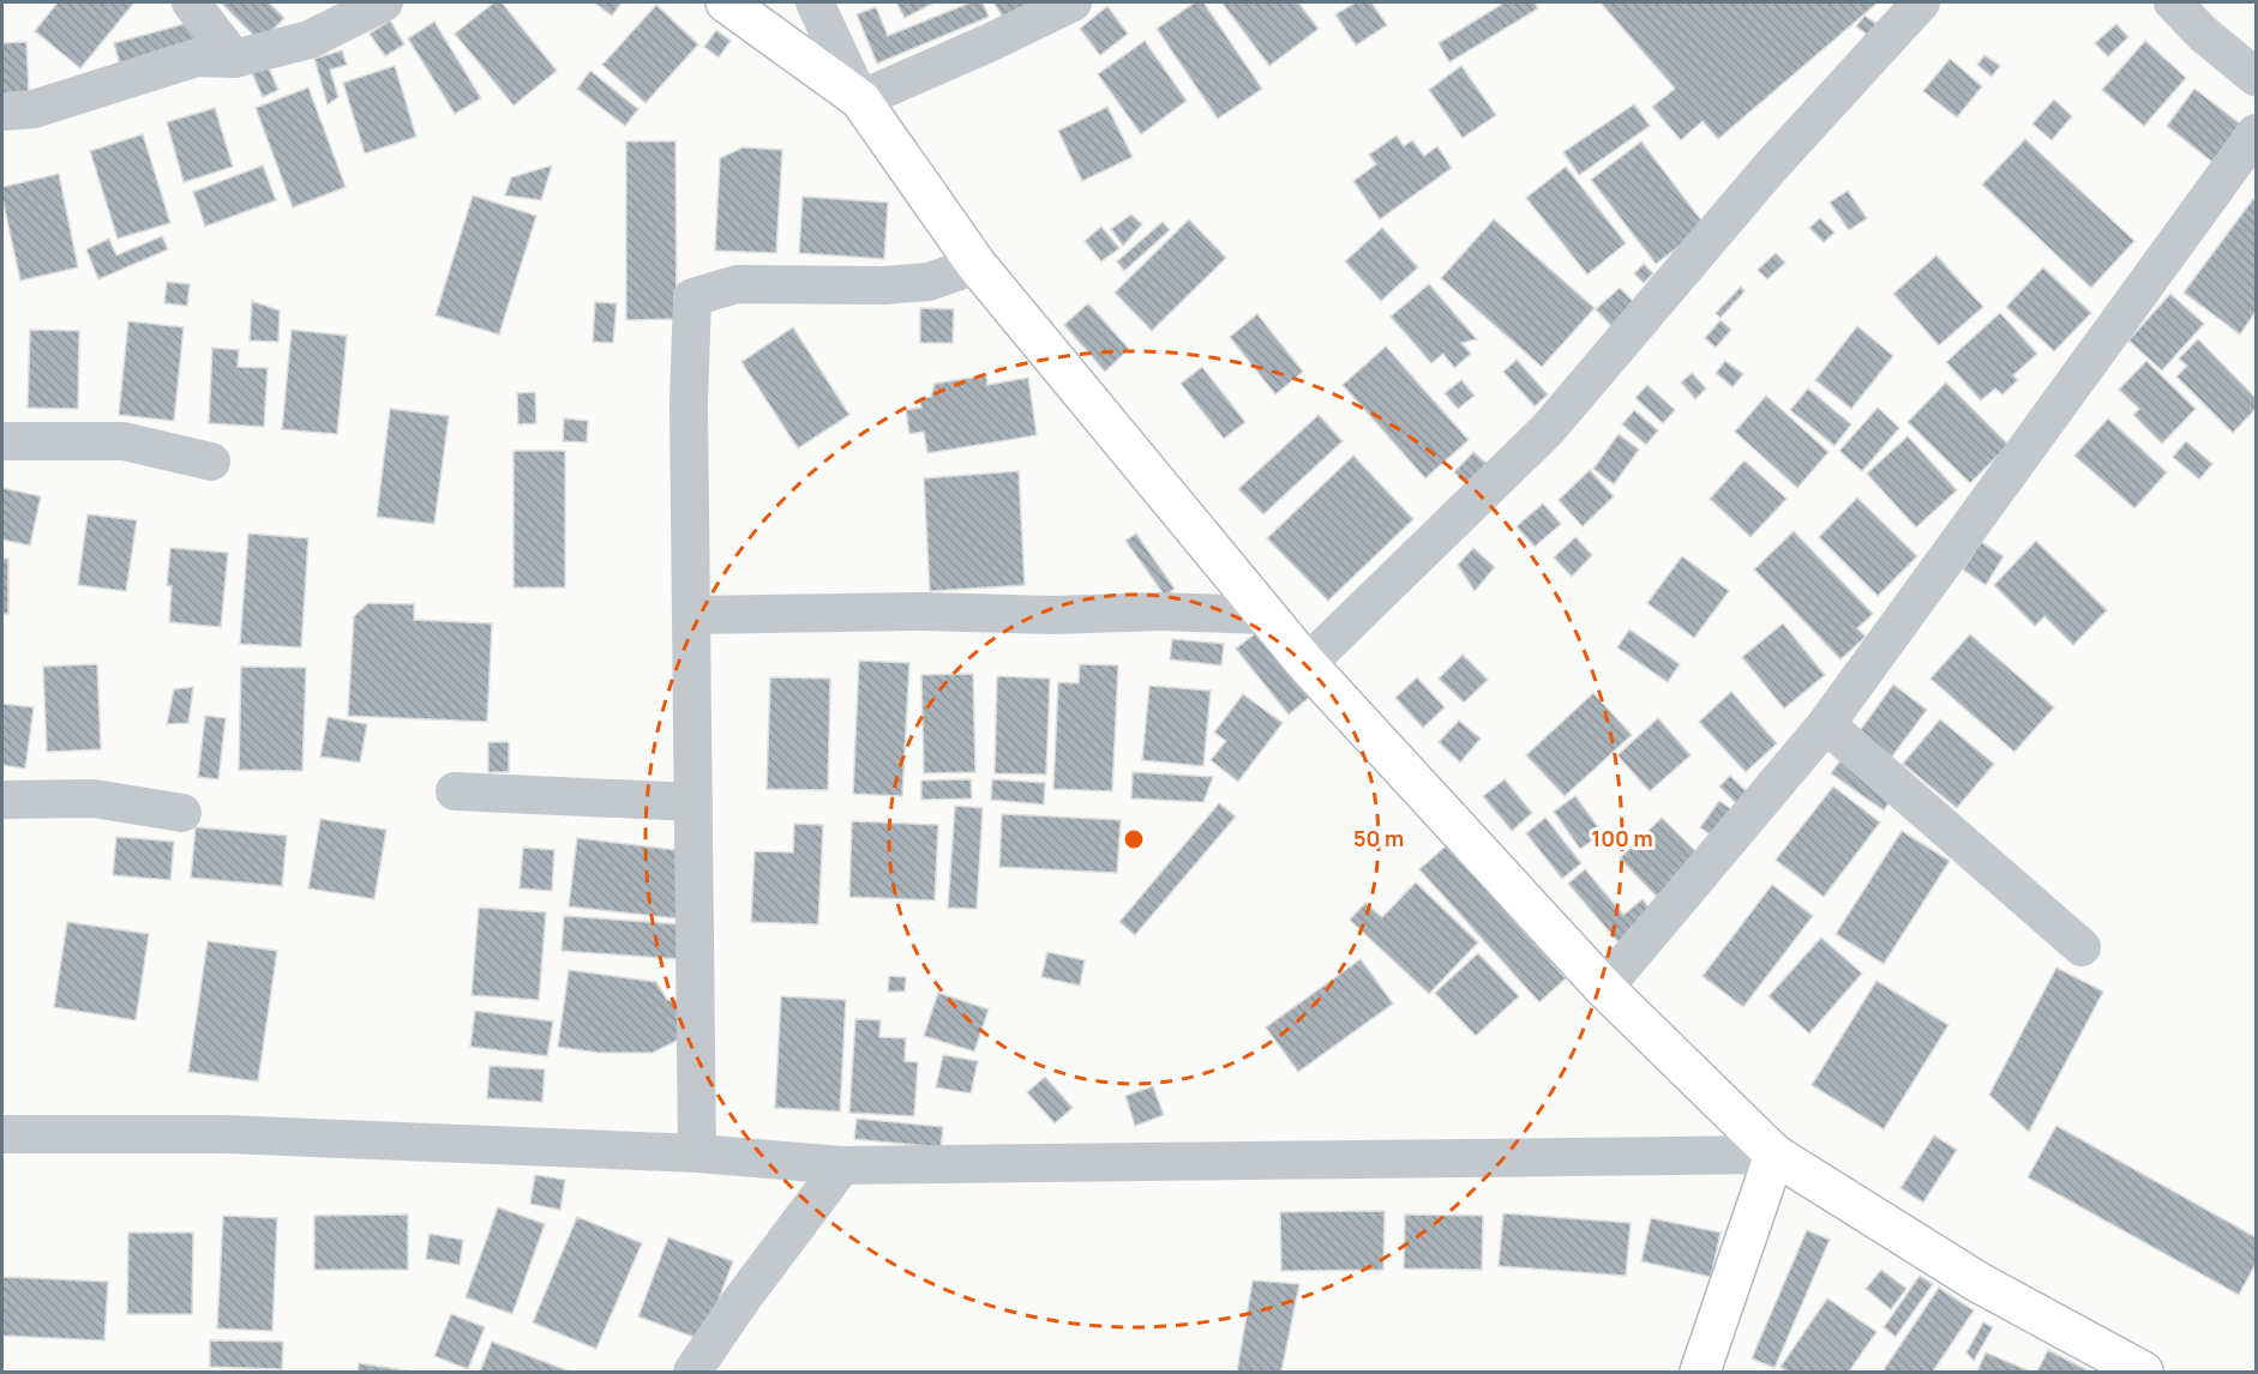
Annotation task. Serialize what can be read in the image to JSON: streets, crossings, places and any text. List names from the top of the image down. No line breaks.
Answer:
{"rings":["50 m","100 m"]}
